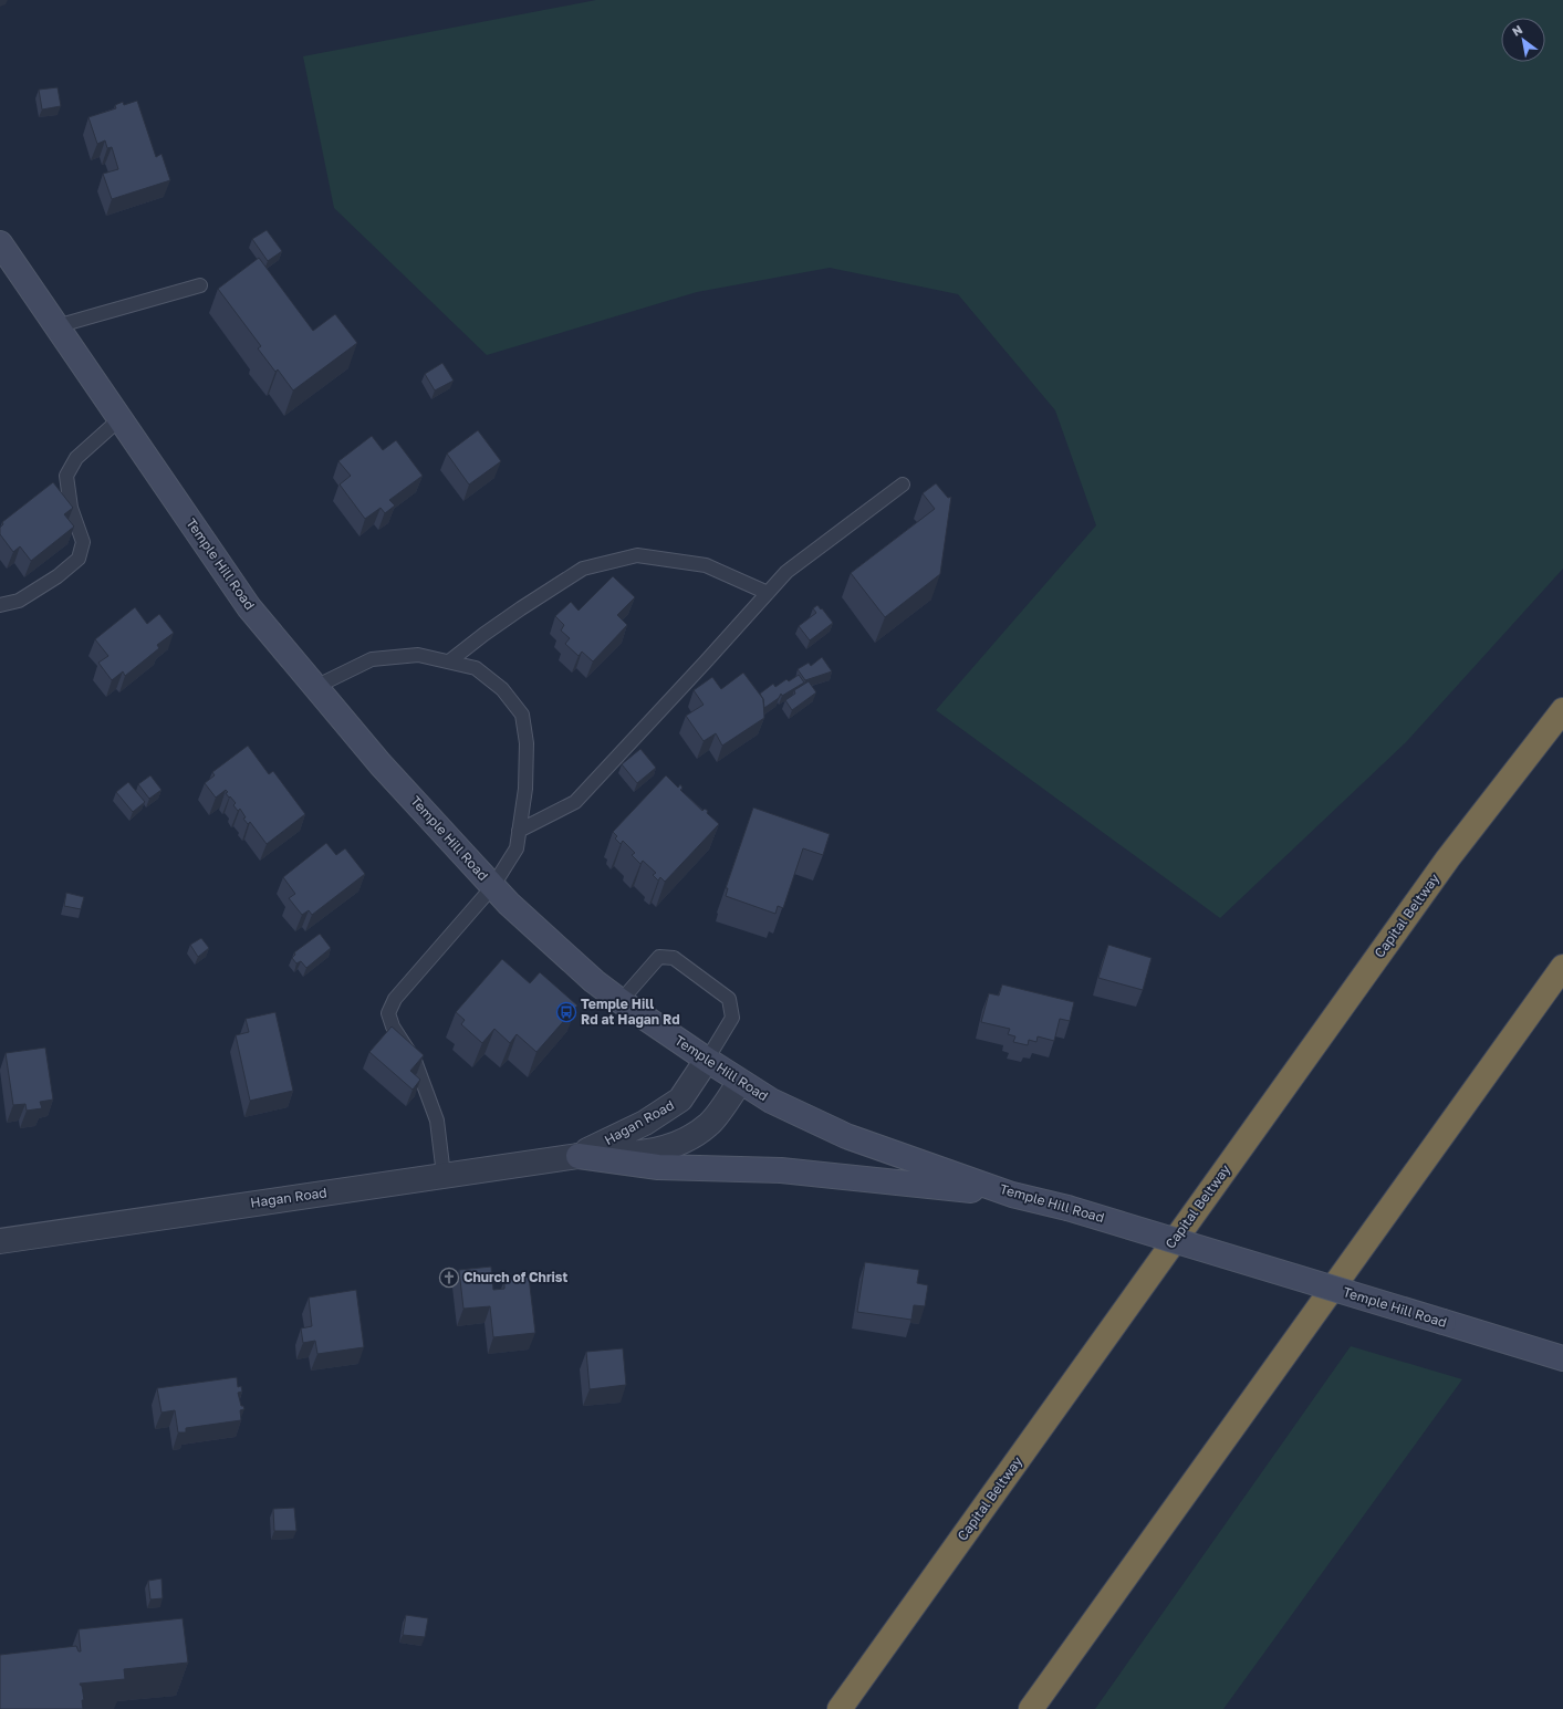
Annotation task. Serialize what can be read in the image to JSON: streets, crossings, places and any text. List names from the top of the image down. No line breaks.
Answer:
{"streets":{"highway":["Capital Beltway"],"main road":["Temple Hill Road"],"street":["Hagan Road"]},"crossings":[["Temple Hill Road","Hagan Road"]],"places":{"bus stop":["Temple Hill Rd at Hagan Rd"],"church":["Church of Christ"]},"north":"top left"}
